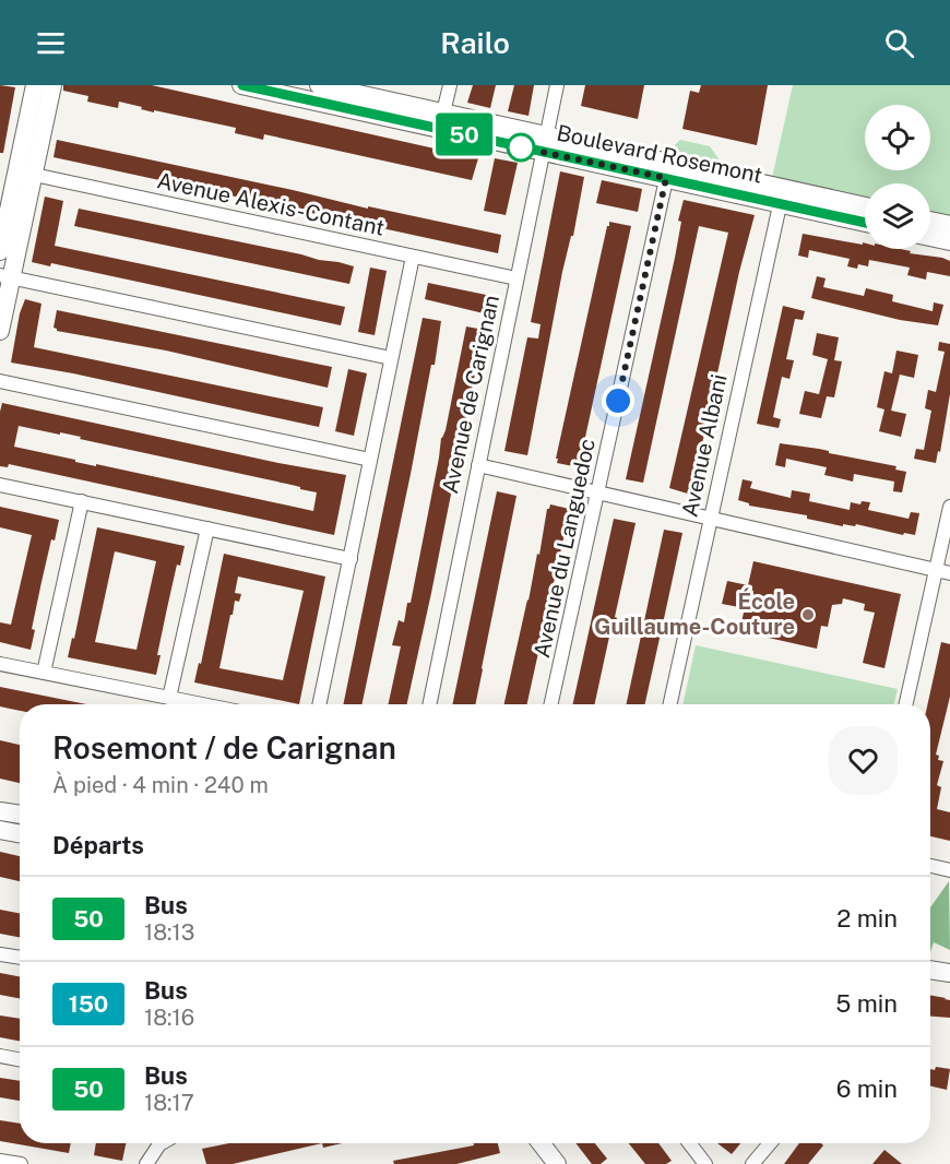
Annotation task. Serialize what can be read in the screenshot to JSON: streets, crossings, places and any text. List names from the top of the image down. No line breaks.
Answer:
{"streets":{"main road":["Boulevard Rosemont"],"street":["Avenue Alexis-Contant","Avenue de Carignan","Avenue Albani","Avenue du Languedoc"]},"crossings":[["Boulevard Rosemont","Avenue de Carignan"],["Boulevard Rosemont","Avenue Albani"],["Boulevard Rosemont","Avenue du Languedoc"],["Avenue Alexis-Contant","Avenue de Carignan"]],"places":["École Guillaume-Couture"],"lines":["bus line 50"],"page":{"header":"Railo","on_map":"50","heading":[["Rosemont / de Carignan","À pied · 4 min · 240 m"],"Départs"],"list":[{"mark":"50","name":"Bus","note":"18:13","value":"2 min"},{"mark":"150","name":"Bus","note":"18:16","value":"5 min"},{"mark":"50","name":"Bus","note":"18:17","value":"6 min"}]}}
